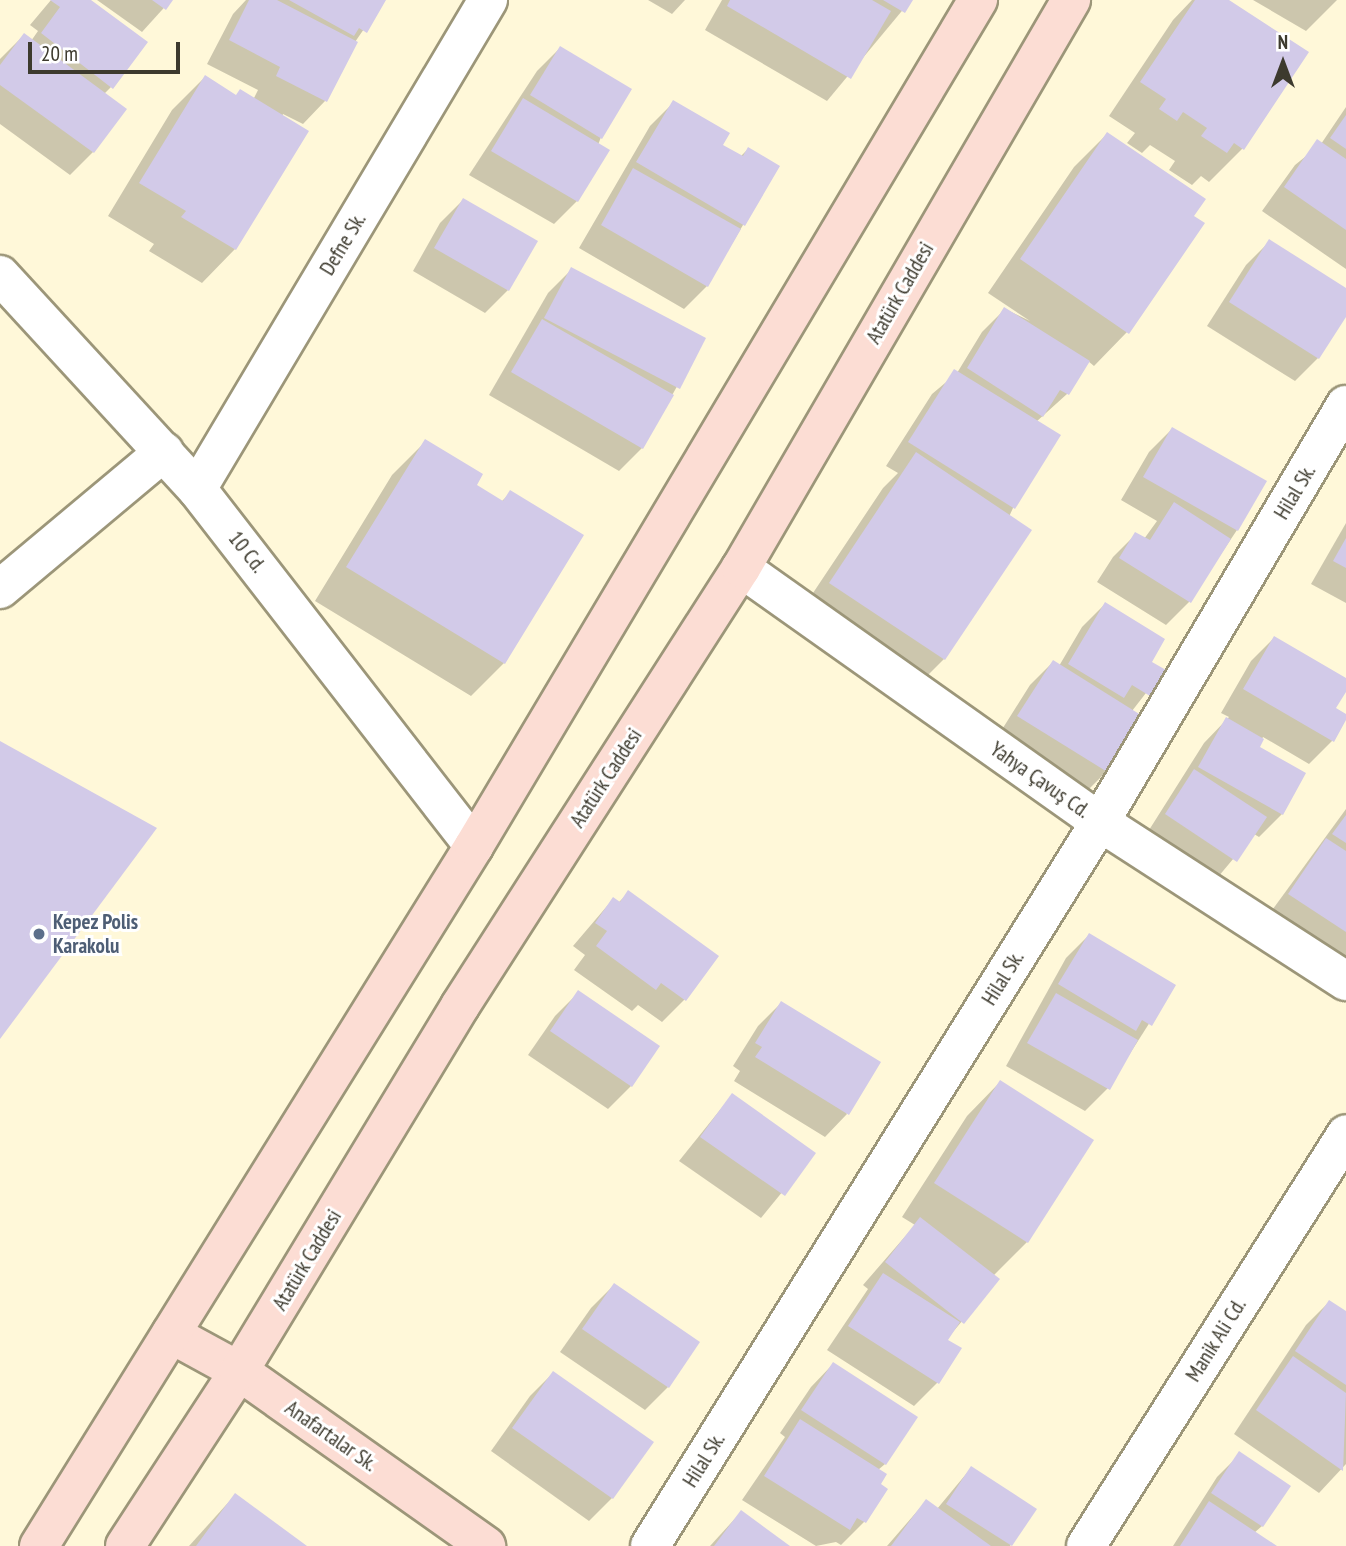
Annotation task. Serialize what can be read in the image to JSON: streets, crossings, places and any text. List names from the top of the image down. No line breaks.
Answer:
{"streets":{"main road":["Atatürk Caddesi","Anafartalar Sk."],"street":["Defne Sk.","Hilal Sk.","10 Cd.","Yahya Çavuş Cd.","Manik Ali Cd."]},"crossings":[["Defne Sk.","10 Cd."],["Atatürk Caddesi","Yahya Çavuş Cd."],["Atatürk Caddesi","Anafartalar Sk."],["Hilal Sk.","Yahya Çavuş Cd."]],"places":["Kepez Polis Karakolu"],"scale_bar":"20 m","north":"top"}
